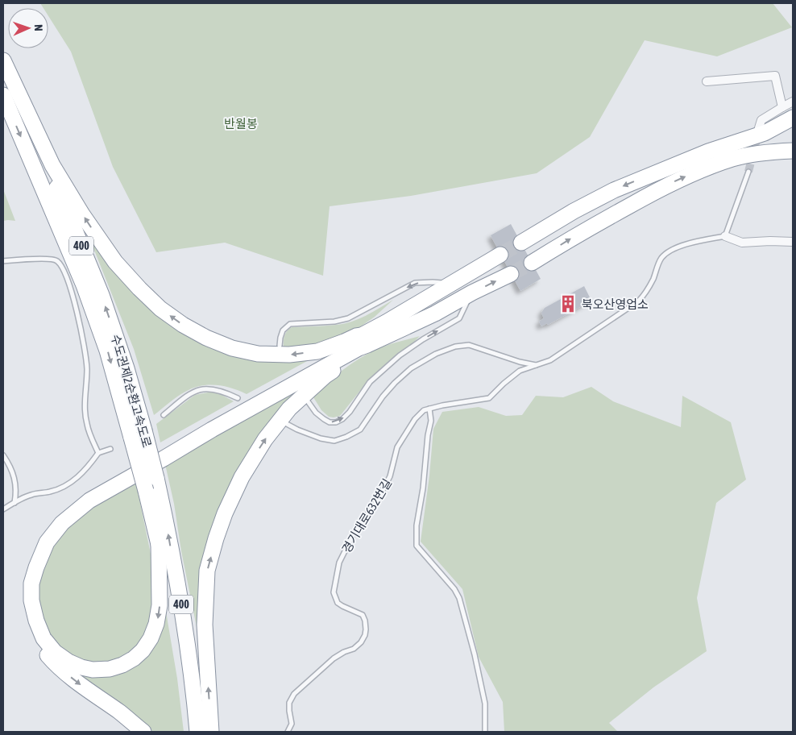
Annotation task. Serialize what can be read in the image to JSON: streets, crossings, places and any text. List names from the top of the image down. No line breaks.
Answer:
{"streets":{"highway":["400","수도권제2순환고속도로"],"lane":["경기대로632번길"]},"parks":["반월봉"],"places":{"building":["북오산영업소"]},"north":"right"}
